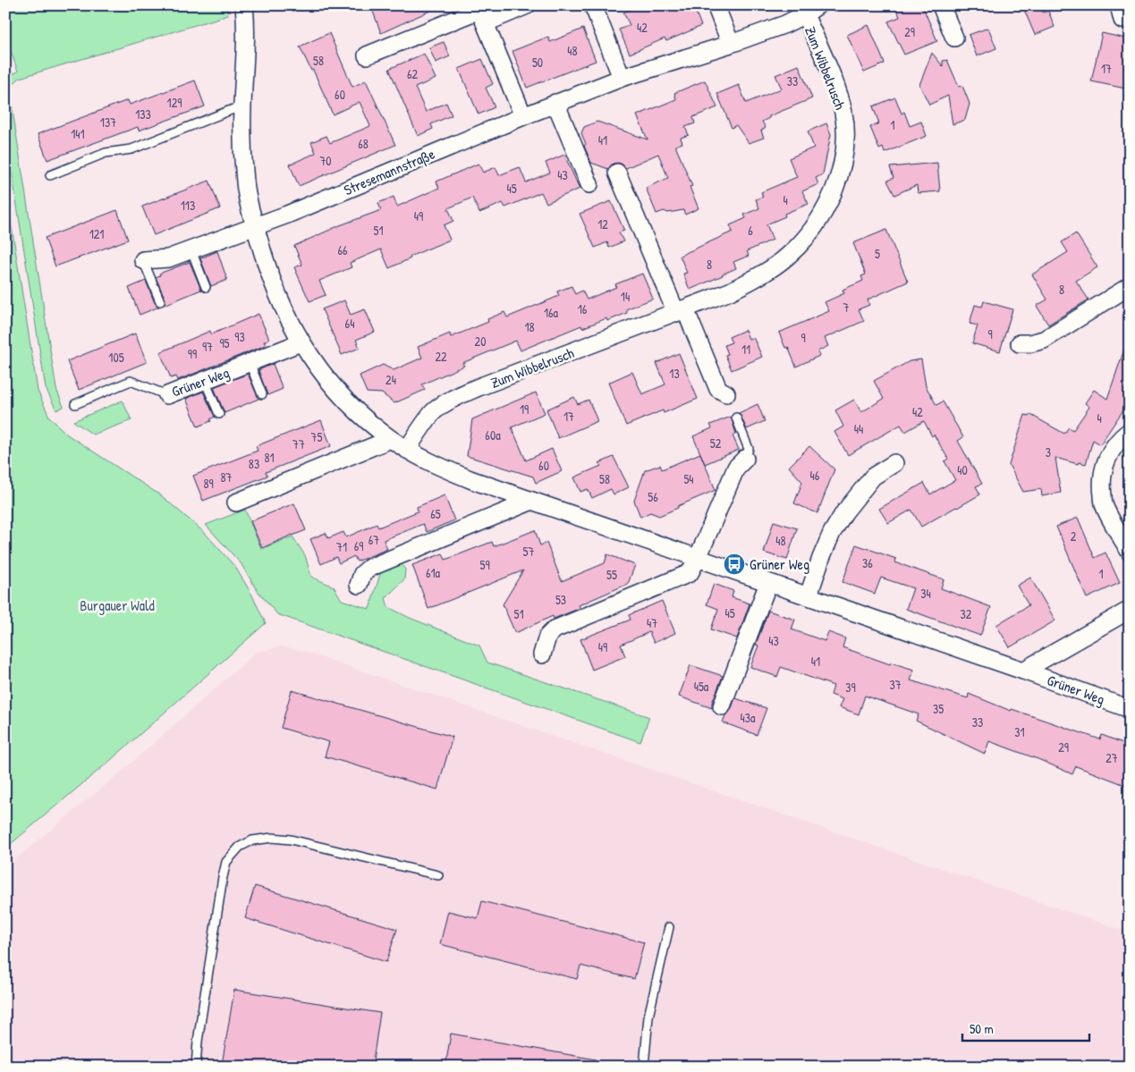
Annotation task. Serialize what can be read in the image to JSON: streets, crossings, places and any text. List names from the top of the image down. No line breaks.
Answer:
{"streets":{"street":["Zum Wibbelrusch","Stresemannstraße","Grüner Weg"]},"crossings":[["Zum Wibbelrusch","Stresemannstraße"],["Zum Wibbelrusch","Grüner Weg"],["Stresemannstraße","Grüner Weg"]],"parks":["Burgauer Wald"],"places":{"bus stop":["Grüner Weg"]},"house_numbers":["42","29","48","58","50","17","62","33","60","129","133","137","1","141","41","68","70","43","45","4","113","49","12","51","6","121","66","5","8","8","14","7","16","16a","64","18","9","93","9","20","95","97","11","99","22","105","13","24","19","42","17","4","44","60a","75","52","77","3","81","83","60","40","46","87","58","54","89","56","65","2","67","48","69","71","57","36","59","61a","1","55","34","53","45","51","32","47","43","49","41","37","45a","39","35","43a","33","31","29","27"],"scale_bar":"50 m"}
